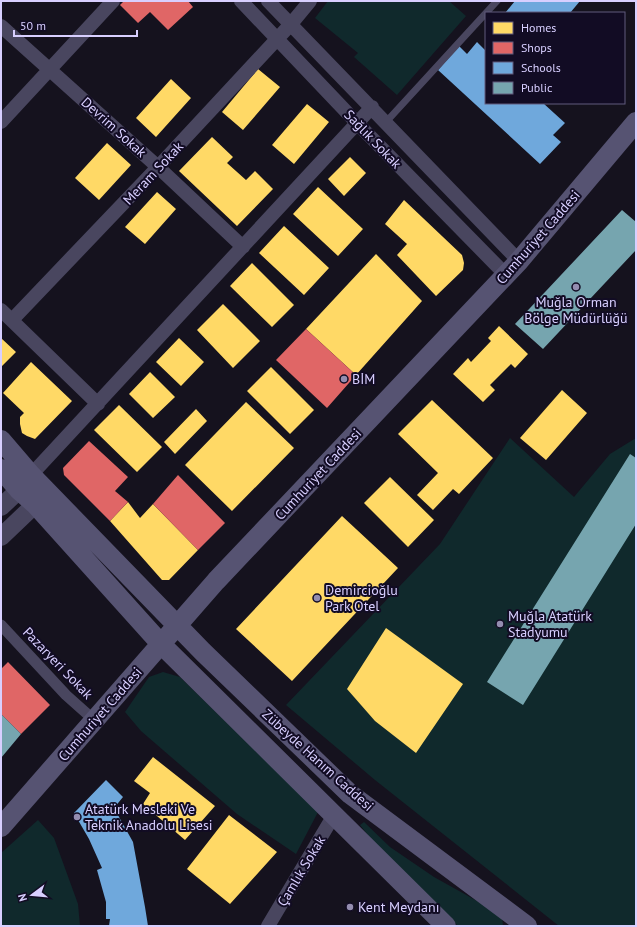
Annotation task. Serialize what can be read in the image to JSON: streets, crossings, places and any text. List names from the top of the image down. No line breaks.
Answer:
{"streets":{"main road":["Cumhuriyet Caddesi","Zübeyde Hanım Caddesi"],"street":["Devrim Sokak","Sağlık Sokak","Meram Sokak","Pazaryeri Sokak","Çamlık Sokak"]},"crossings":[["Devrim Sokak","Meram Sokak"],["Sağlık Sokak","Meram Sokak"],["Sağlık Sokak","Cumhuriyet Caddesi"],["Cumhuriyet Caddesi","Pazaryeri Sokak"],["Cumhuriyet Caddesi","Zübeyde Hanım Caddesi"],["Zübeyde Hanım Caddesi","Çamlık Sokak"]],"places":["Muğla Orman Bölge Müdürlüğü","BİM","Demircioğlu Park Otel","Muğla Atatürk Stadyumu","Atatürk Mesleki Ve Teknik Anadolu Lisesi","Kent Meydanı"],"legend":["Homes","Shops","Schools","Public"],"scale_bar":"50 m","north":"left"}
